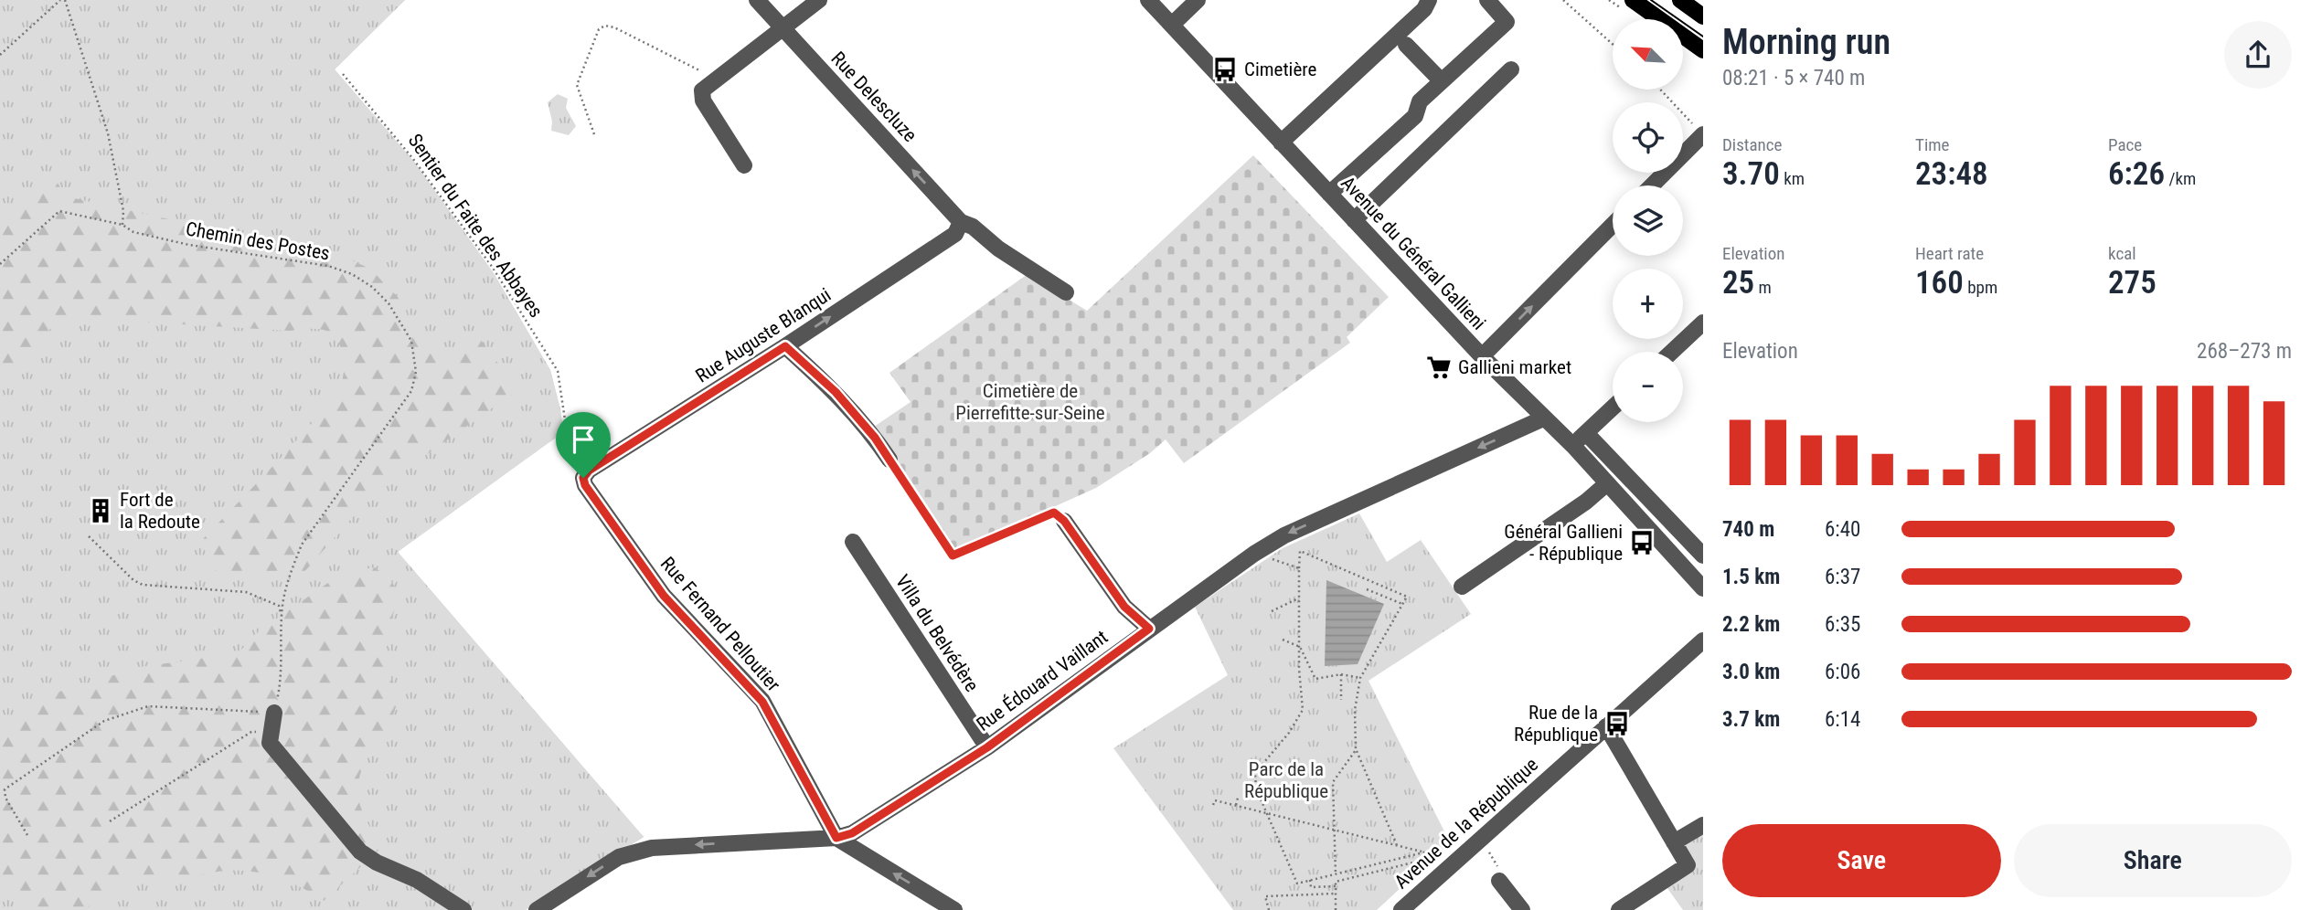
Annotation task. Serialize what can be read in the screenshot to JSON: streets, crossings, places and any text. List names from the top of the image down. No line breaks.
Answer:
{"streets":{"street":["Rue Delescluze","Avenue du Général Gallieni","Rue Auguste Blanqui","Rue Fernand Pelloutier","Villa du Belvédère","Rue Édouard Vaillant","Avenue de la République"],"path":["Sentier du Faite des Abbayes","Chemin des Postes"]},"crossings":[["Rue Delescluze","Rue Auguste Blanqui"],["Sentier du Faite des Abbayes","Rue Auguste Blanqui"],["Sentier du Faite des Abbayes","Rue Fernand Pelloutier"],["Avenue du Général Gallieni","Rue Édouard Vaillant"],["Rue Auguste Blanqui","Rue Fernand Pelloutier"],["Rue Fernand Pelloutier","Rue Édouard Vaillant"],["Villa du Belvédère","Rue Édouard Vaillant"]],"one_way":["Rue Delescluze","Rue Auguste Blanqui"],"parks":["Cimetière de Pierrefitte-sur-Seine","Parc de la République"],"places":{"bus stop":["Cimetière","Général Gallieni - République","Rue de la République"],"supermarket":["Gallieni market"],"building":["Fort de la Redoute"]},"north":"top left","page":{"heading":["Morning run","08:21 · 5 × 740 m"],"map_buttons":["+","−"],"stats":[["Distance","3.70 km"],["Time","23:48"],["Pace","6:26 /km"],["Elevation","25 m"],["Heart rate","160 bpm"],["kcal","275"]],"chart":["Elevation","268–273 m"],"list":[{"name":"740 m","note":"6:40"},{"name":"1.5 km","note":"6:37"},{"name":"2.2 km","note":"6:35"},{"name":"3.0 km","note":"6:06"},{"name":"3.7 km","note":"6:14"}],"buttons":["Save","Share"]}}
